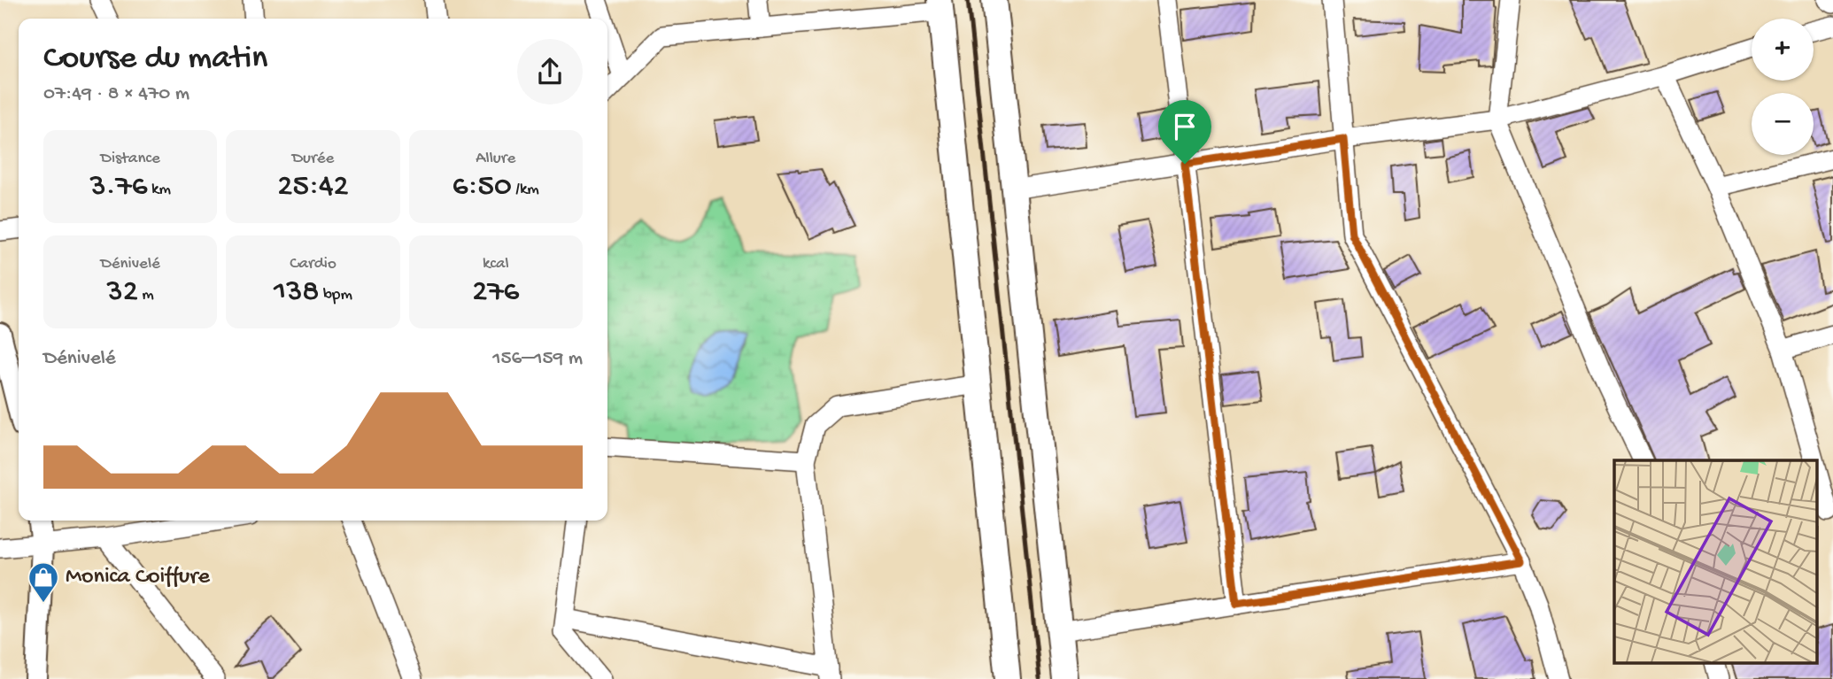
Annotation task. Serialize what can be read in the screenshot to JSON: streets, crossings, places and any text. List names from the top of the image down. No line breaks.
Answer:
{"places":{"shop":["Monica Coiffure"]},"page":{"map_buttons":["+","−"],"heading":["Course du matin","07:49 · 8 × 470 m"],"stats":[["Distance","3.76 km"],["Durée","25:42"],["Allure","6:50 /km"],["Dénivelé","32 m"],["Cardio","138 bpm"],["kcal","276"]],"chart":["Dénivelé","156–159 m"]}}
